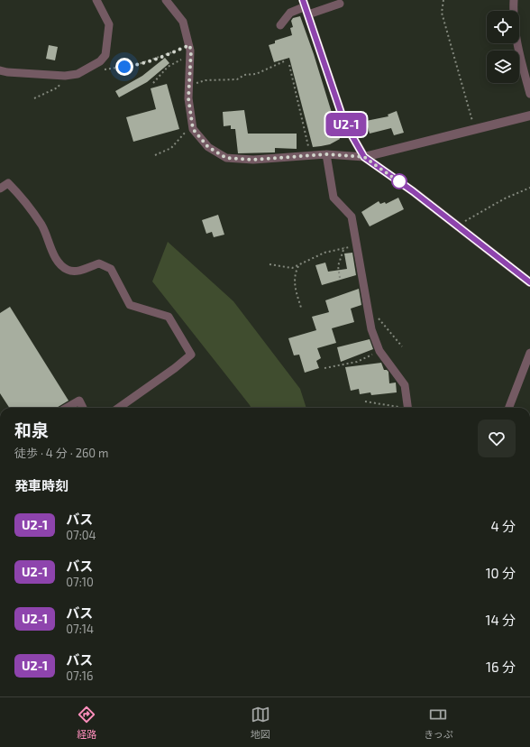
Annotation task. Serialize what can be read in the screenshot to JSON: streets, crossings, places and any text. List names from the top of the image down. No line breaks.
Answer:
{"lines":["bus line U2-1"],"page":{"on_map":"U2-1","heading":[["和泉","徒歩 · 4 分 · 260 m"],"発車時刻"],"list":[{"mark":"U2-1","name":"バス","note":"07:04","value":"4 分"},{"mark":"U2-1","name":"バス","note":"07:10","value":"10 分"},{"mark":"U2-1","name":"バス","note":"07:14","value":"14 分"},{"mark":"U2-1","name":"バス","note":"07:16","value":"16 分"}],"tabs":["経路","地図","きっぷ"]}}
